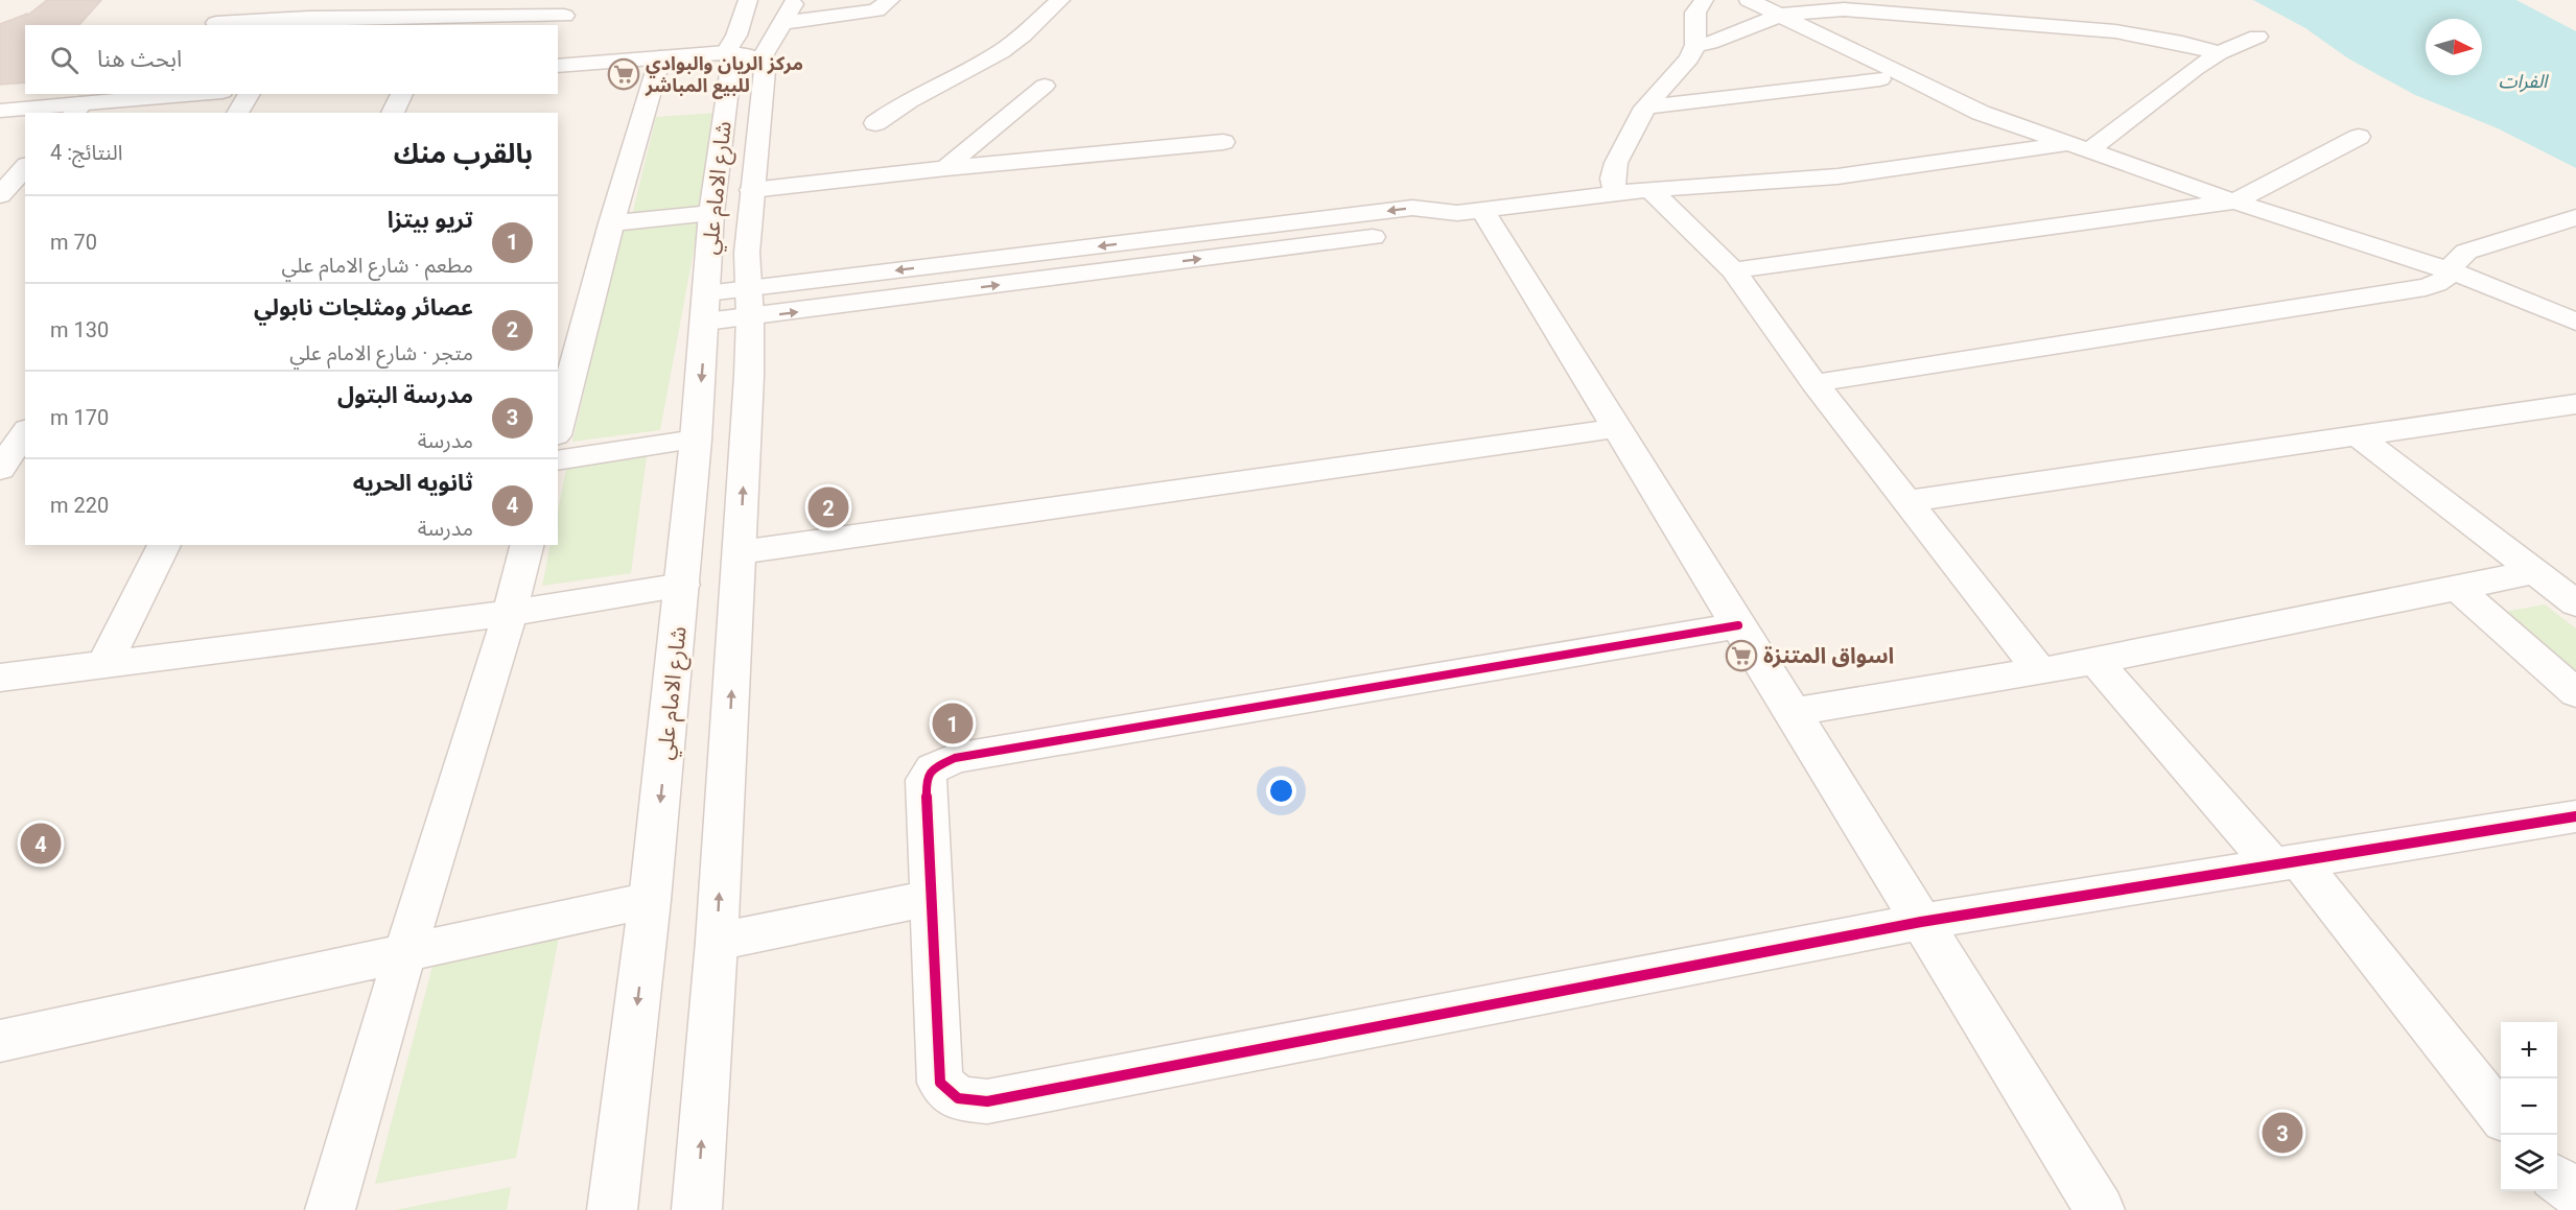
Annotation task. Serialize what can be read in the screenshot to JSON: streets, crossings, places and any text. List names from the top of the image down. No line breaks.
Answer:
{"streets":{"street":["شارع الامام علي"]},"water":["الفرات"],"places":{"supermarket":["مركز الريان والبوادي للبيع المباشر","اسواق المتنزة"]},"north":"right","page":{"search":"ابحث هنا","heading":["بالقرب منك","النتائج: 4"],"list":[{"mark":"1","name":"تريو بيتزا","note":"مطعم · شارع الامام علي","value":"70 m"},{"mark":"2","name":"عصائر ومثلجات نابولي","note":"متجر · شارع الامام علي","value":"130 m"},{"mark":"3","name":"مدرسة البتول","note":"مدرسة","value":"170 m"},{"mark":"4","name":"ثانويه الحريه","note":"مدرسة","value":"220 m"}],"pins":["2","1","4","3"],"map_buttons":["+","−"]}}
